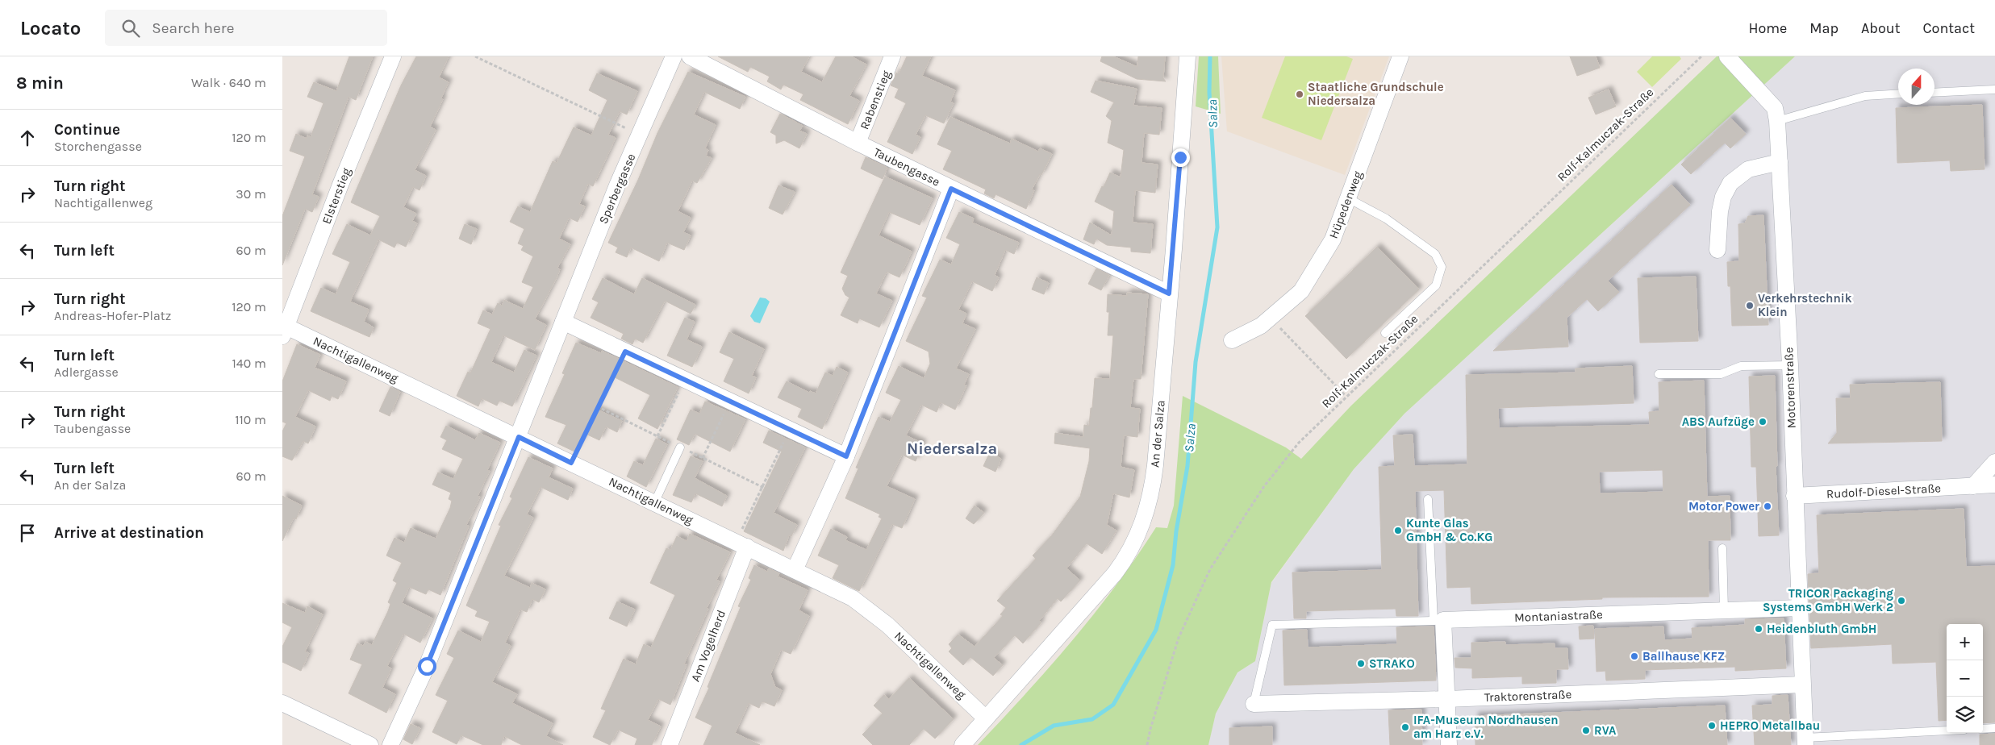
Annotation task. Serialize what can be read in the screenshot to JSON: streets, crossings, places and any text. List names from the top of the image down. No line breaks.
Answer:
{"streets":{"street":["Rabenstieg","Taubengasse","Sperbergasse","Elsterstieg","Hüpedenweg","Nachtigallenweg","Motorenstraße","An der Salza","Rudolf-Diesel-Straße","Montaniastraße","Am Vogelherd","Traktorenstraße"],"path":["Rolf-Kalmuczak-Straße"]},"crossings":[["Rabenstieg","Taubengasse"],["Taubengasse","An der Salza"],["Sperbergasse","Nachtigallenweg"],["Elsterstieg","Nachtigallenweg"],["Nachtigallenweg","An der Salza"],["Nachtigallenweg","Am Vogelherd"],["Motorenstraße","Rudolf-Diesel-Straße"],["Motorenstraße","Montaniastraße"],["Motorenstraße","Traktorenstraße"]],"districts":["Niedersalza"],"water":["Salza"],"places":["Staatliche Grundschule Niedersalza","Verkehrstechnik Klein","ABS Aufzüge","Motor Power","Kunte Glas GmbH & Co.KG","TRICOR Packaging Systems GmbH Werk 2","Heidenbluth GmbH","Ballhause KFZ","STRAKO","HEPRO Metallbau","IFA-Museum Nordhausen am Harz e.V.","RVA"],"north":"top","page":{"header":"Locato","search":"Search here","nav":["Home","Map","About","Contact"],"heading":["8 min","Walk · 640 m"],"list":[["Continue","Storchengasse","120 m"],["Turn right","Nachtigallenweg","30 m"],["Turn left","60 m"],["Turn right","Andreas-Hofer-Platz","120 m"],["Turn left","Adlergasse","140 m"],["Turn right","Taubengasse","110 m"],["Turn left","An der Salza","60 m"],"Arrive at destination"],"map_buttons":["+","−"]}}
